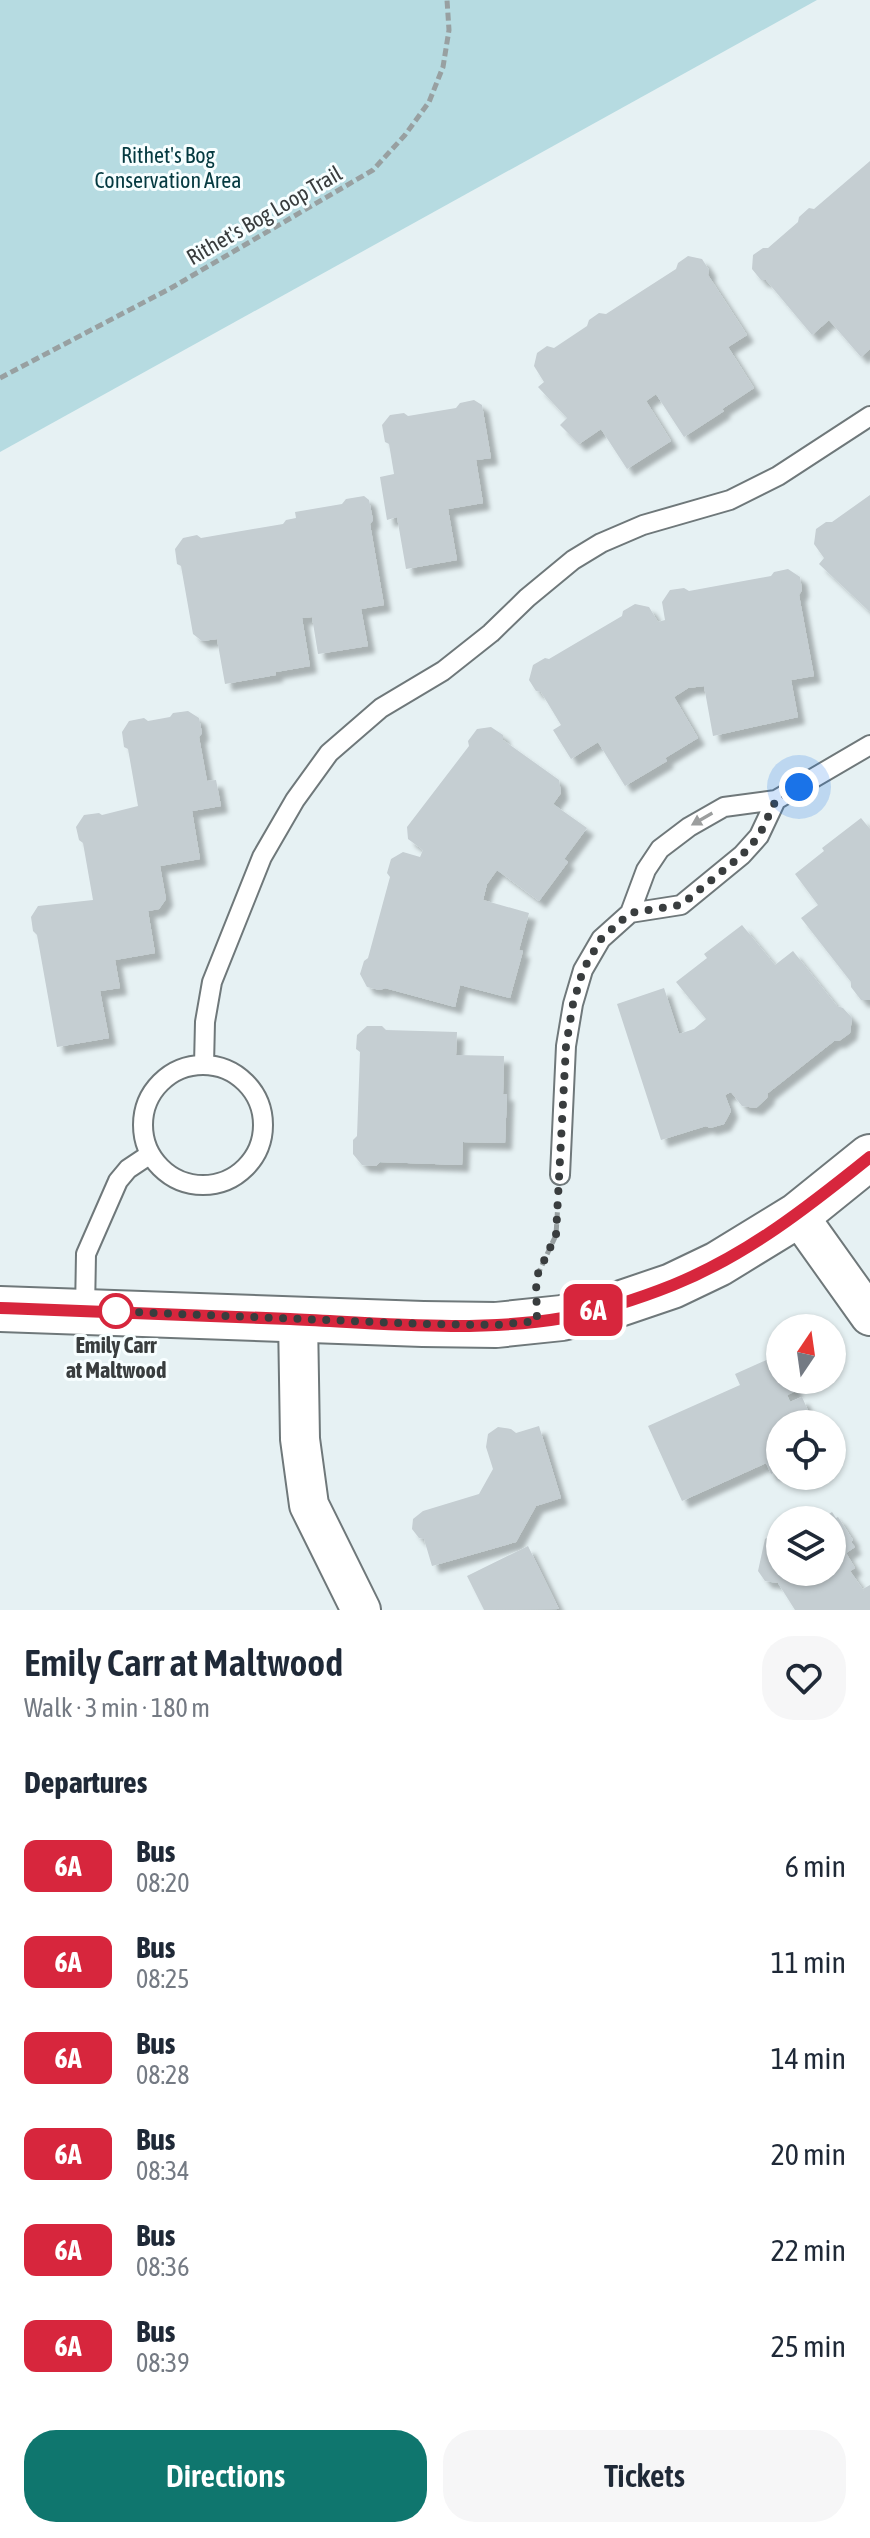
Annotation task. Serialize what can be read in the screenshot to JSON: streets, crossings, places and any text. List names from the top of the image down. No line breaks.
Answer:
{"streets":{"path":["Rithet's Bog Loop Trail"]},"parks":["Rithet's Bog Conservation Area"],"places":["Emily Carr at Maltwood"],"lines":["bus line 6A"],"north":"top","page":{"on_map":"6A","heading":[["Emily Carr at Maltwood","Walk · 3 min · 180 m"],"Departures"],"list":[{"mark":"6A","name":"Bus","note":"08:20","value":"6 min"},{"mark":"6A","name":"Bus","note":"08:25","value":"11 min"},{"mark":"6A","name":"Bus","note":"08:28","value":"14 min"},{"mark":"6A","name":"Bus","note":"08:34","value":"20 min"},{"mark":"6A","name":"Bus","note":"08:36","value":"22 min"},{"mark":"6A","name":"Bus","note":"08:39","value":"25 min"}],"buttons":["Directions","Tickets"]}}
